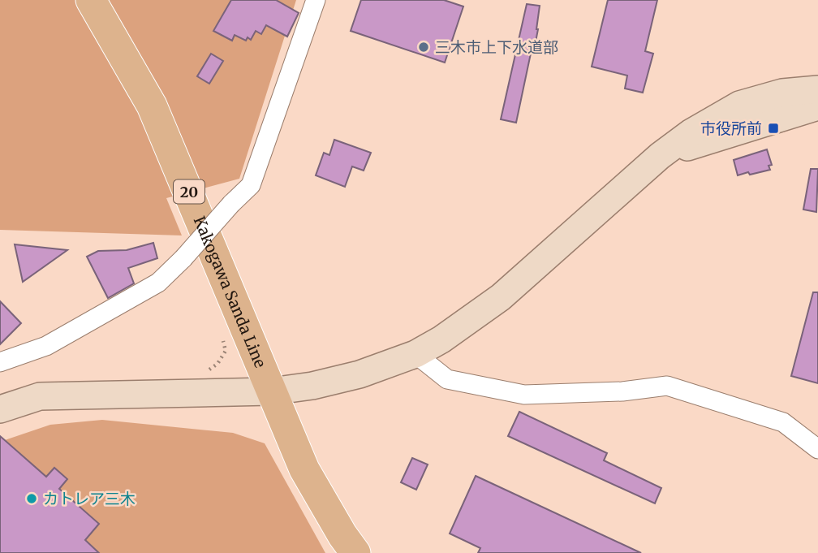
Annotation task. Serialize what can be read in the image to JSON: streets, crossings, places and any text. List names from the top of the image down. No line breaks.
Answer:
{"streets":{"main road":["20","Kakogawa Sanda Line"]},"places":{"other":["三木市上下水道部","カトレア三木"],"transit":["市役所前"]}}
